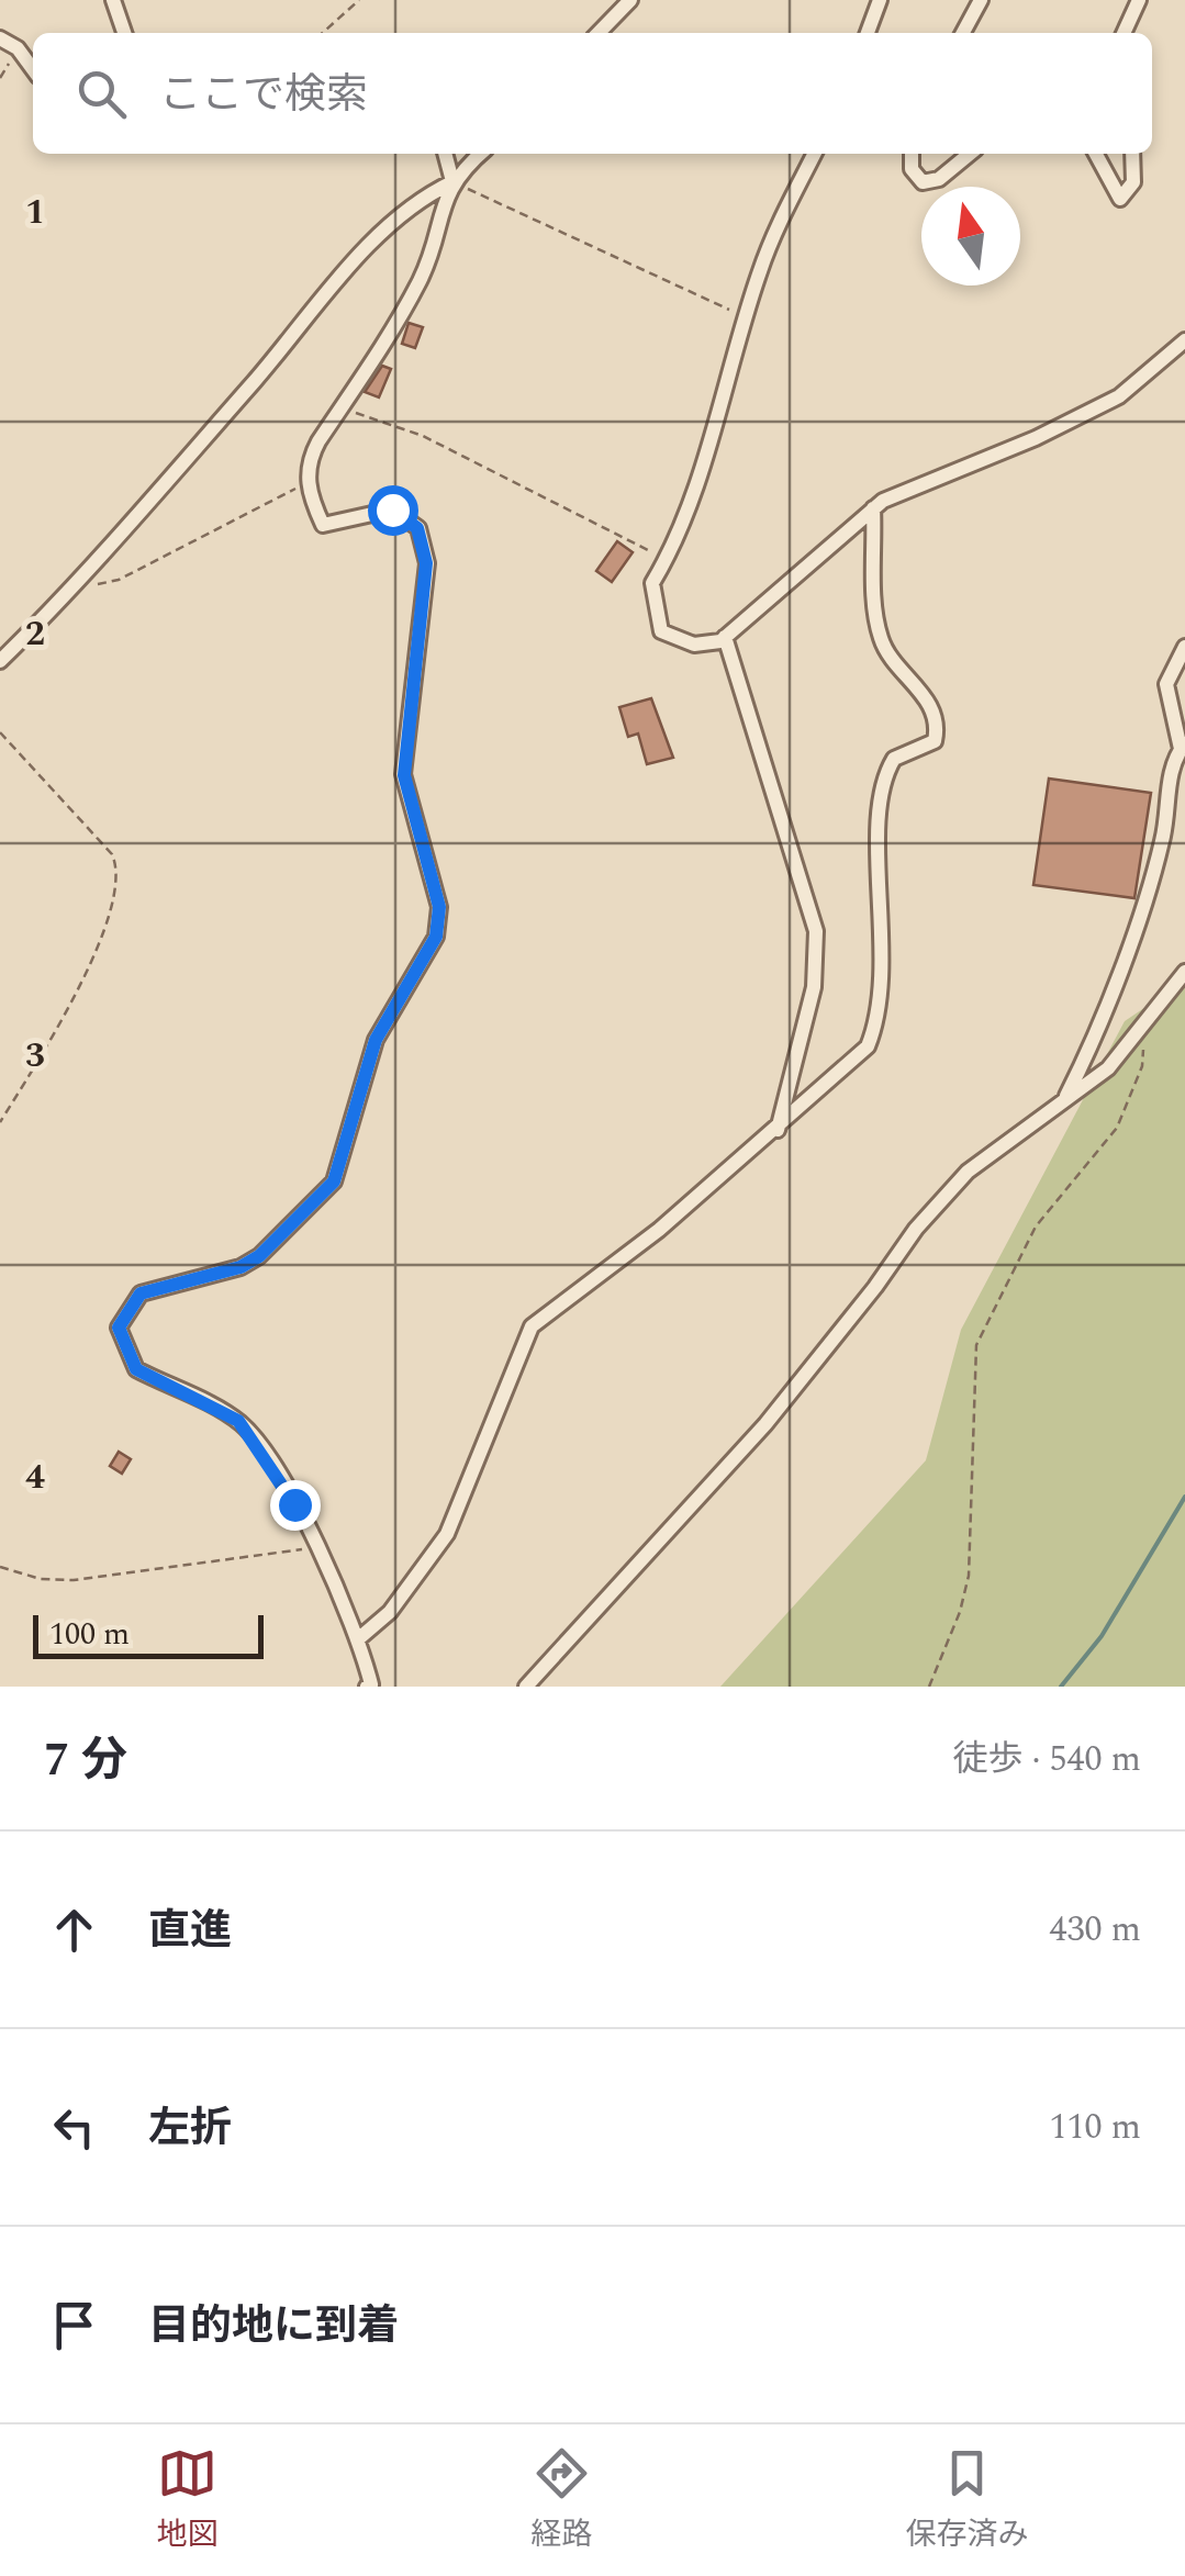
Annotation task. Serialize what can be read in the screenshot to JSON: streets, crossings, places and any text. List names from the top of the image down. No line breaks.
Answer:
{"scale_bar":"100 m","north":"top","page":{"search":"ここで検索","scale":"100 m","heading":["7 分","徒歩 · 540 m"],"list":[["直進","430 m"],["左折","110 m"],"目的地に到着"],"nav":["地図","経路","保存済み"]},"grid":{"rows":["1","2","3","4"]}}
